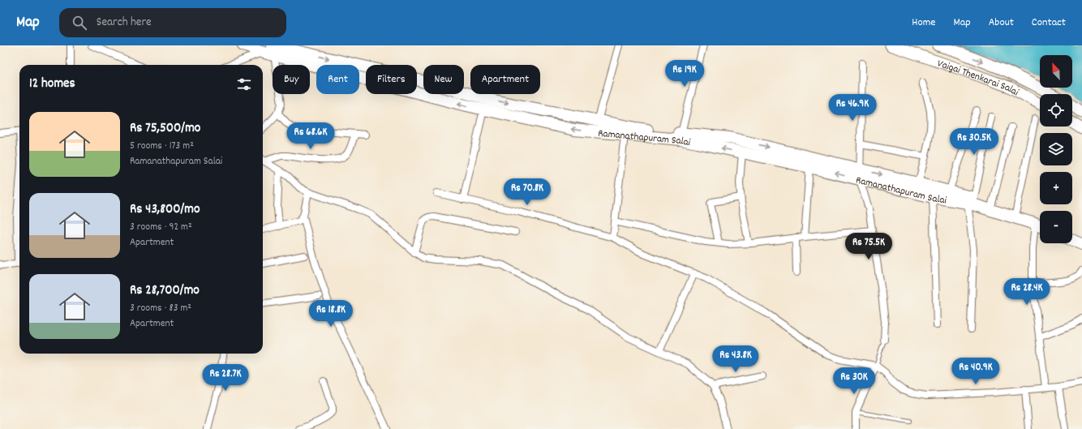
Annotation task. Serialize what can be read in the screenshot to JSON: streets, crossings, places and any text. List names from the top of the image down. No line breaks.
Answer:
{"streets":{"highway":["Ramanathapuram Salai"],"main road":["Vaigai Thenkarai Salai"]},"north":"top left","page":{"header":"Map","search":"Search here","nav":["Home","Map","About","Contact"],"map_buttons":["+","−"],"price":["Rs 19K","Rs 46.9K","Rs 68.6K","Rs 30.5K","Rs 70.8K","Rs 75.5K","Rs 28.4K","Rs 18.8K","Rs 43.8K","Rs 40.9K","Rs 28.7K","Rs 30K"],"chip":["Buy","Rent","Filters","New","Apartment"],"heading":"12 homes","list":[{"name":"Rs 75,500/mo","note":"5 rooms · 173 m² · Ramanathapuram Salai"},{"name":"Rs 43,800/mo","note":"3 rooms · 92 m² · Apartment"},{"name":"Rs 28,700/mo","note":"3 rooms · 83 m² · Apartment"}]}}
